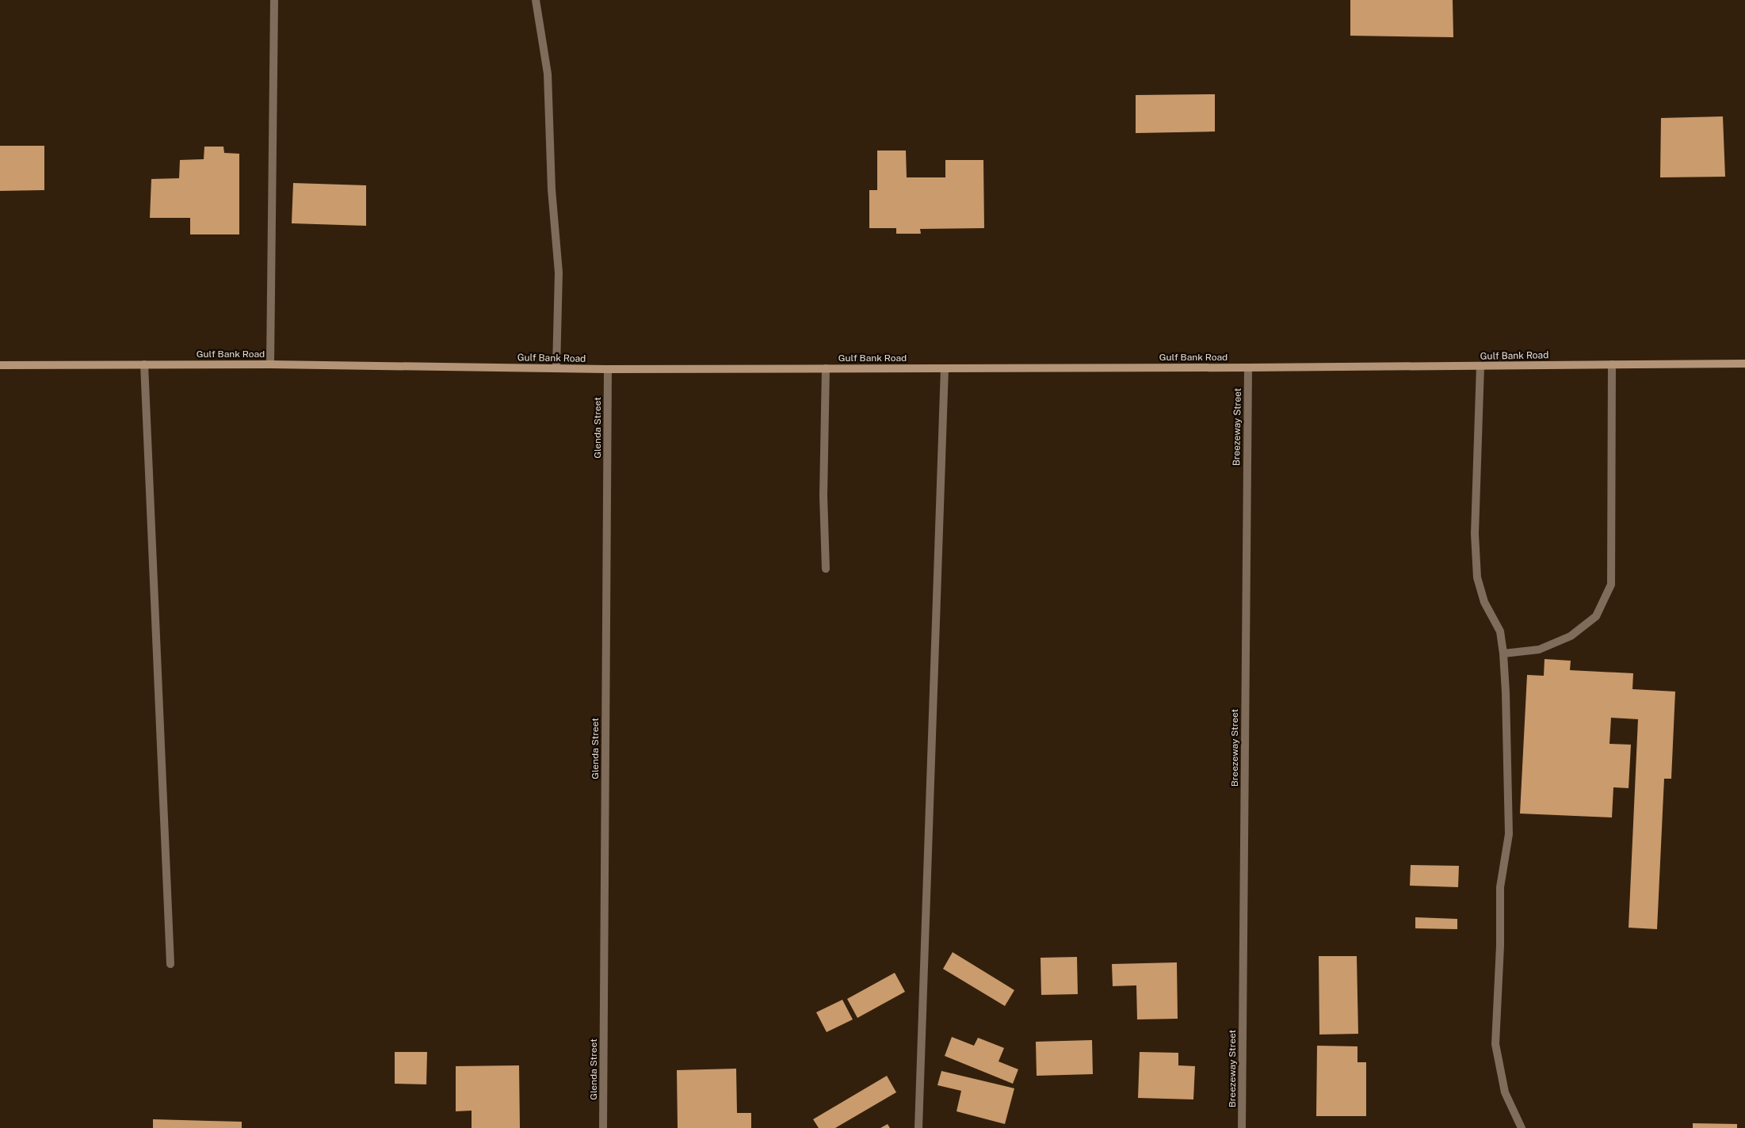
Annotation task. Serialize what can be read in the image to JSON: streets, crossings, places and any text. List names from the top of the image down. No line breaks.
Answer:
{"streets":{"main road":["Gulf Bank Road"],"street":["Breezeway Street","Glenda Street"]},"crossings":[["Gulf Bank Road","Breezeway Street"],["Gulf Bank Road","Glenda Street"]]}
